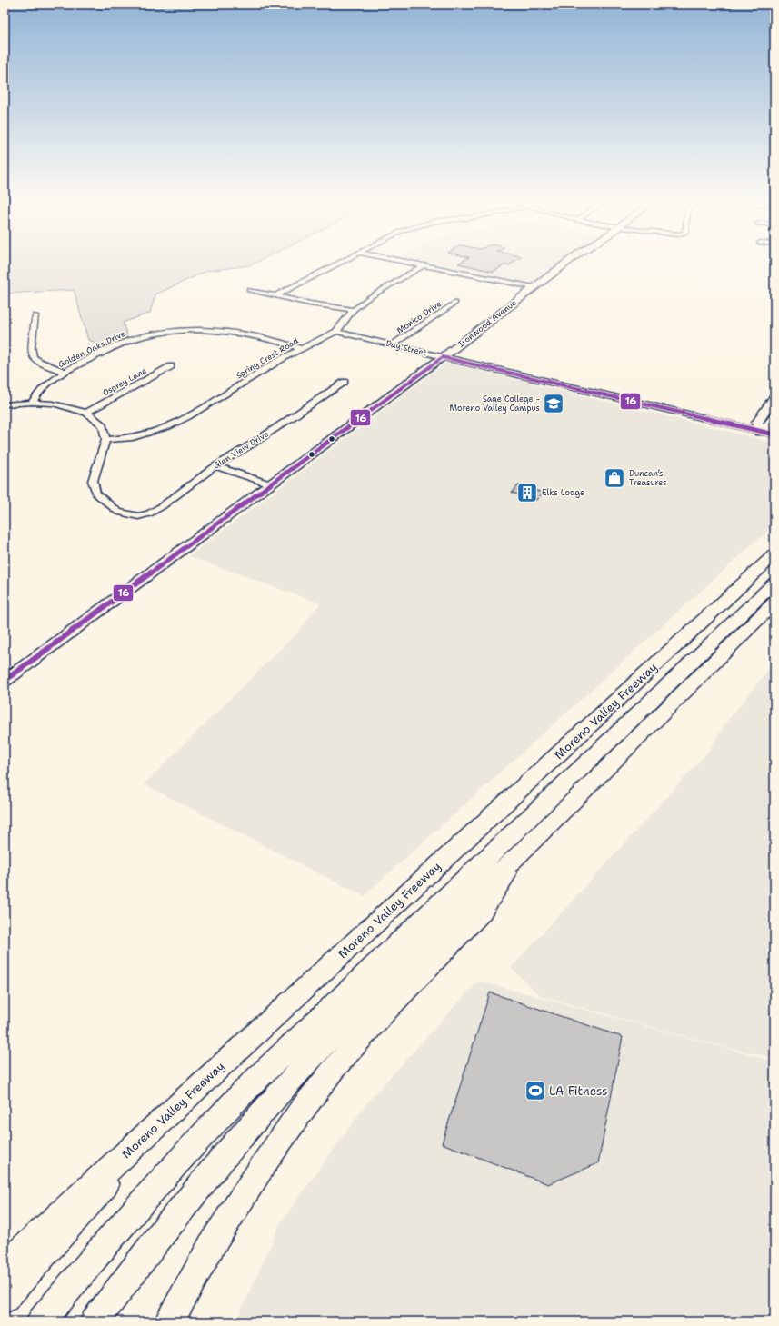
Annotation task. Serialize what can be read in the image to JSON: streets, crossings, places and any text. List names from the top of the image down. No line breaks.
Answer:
{"streets":{"highway":["Moreno Valley Freeway"],"main road":["Ironwood Avenue","Day Street"],"street":["Monico Drive","Golden Oaks Drive","Spring Crest Road","Osprey Lane","Glen View Drive"]},"crossings":[["Monico Drive","Day Street"],["Ironwood Avenue","Day Street"],["Day Street","Spring Crest Road"],["Golden Oaks Drive","Spring Crest Road"],["Spring Crest Road","Glen View Drive"]],"places":{"school or university":["Sage College - Moreno Valley Campus"],"shop":["Duncan’s Treasures"],"building":["Elks Lodge"],"sports":["LA Fitness"]},"lines":["transit line 16"]}
